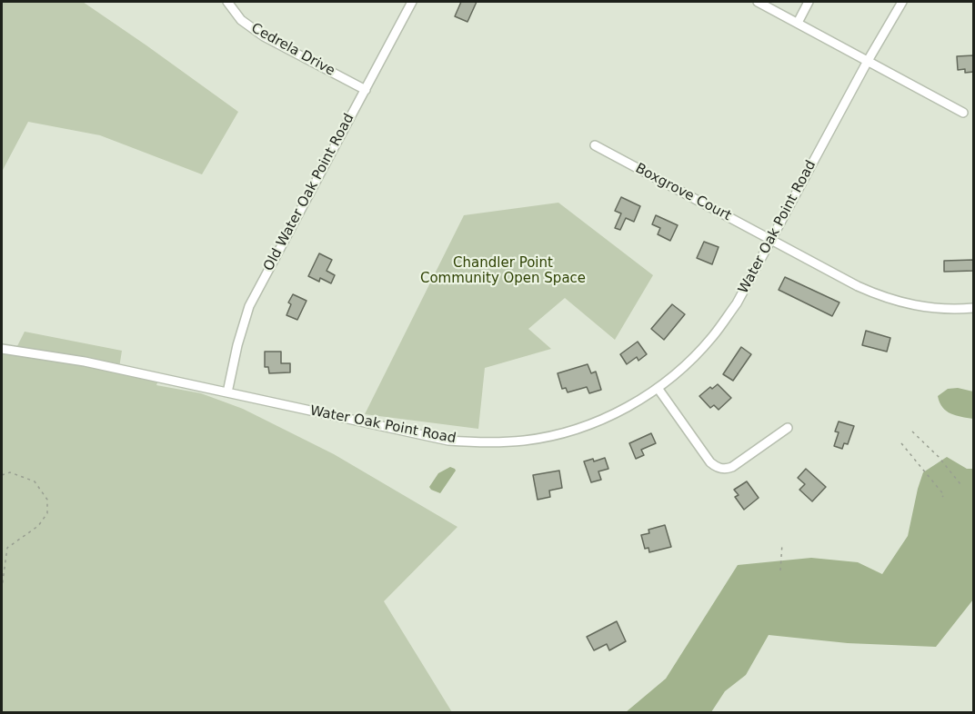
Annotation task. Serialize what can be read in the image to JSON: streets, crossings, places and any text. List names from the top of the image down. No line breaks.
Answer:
{"streets":{"street":["Cedrela Drive","Old Water Oak Point Road","Boxgrove Court","Water Oak Point Road"]},"crossings":[["Cedrela Drive","Old Water Oak Point Road"],["Old Water Oak Point Road","Water Oak Point Road"],["Boxgrove Court","Water Oak Point Road"]],"parks":["Chandler Point Community Open Space"]}
